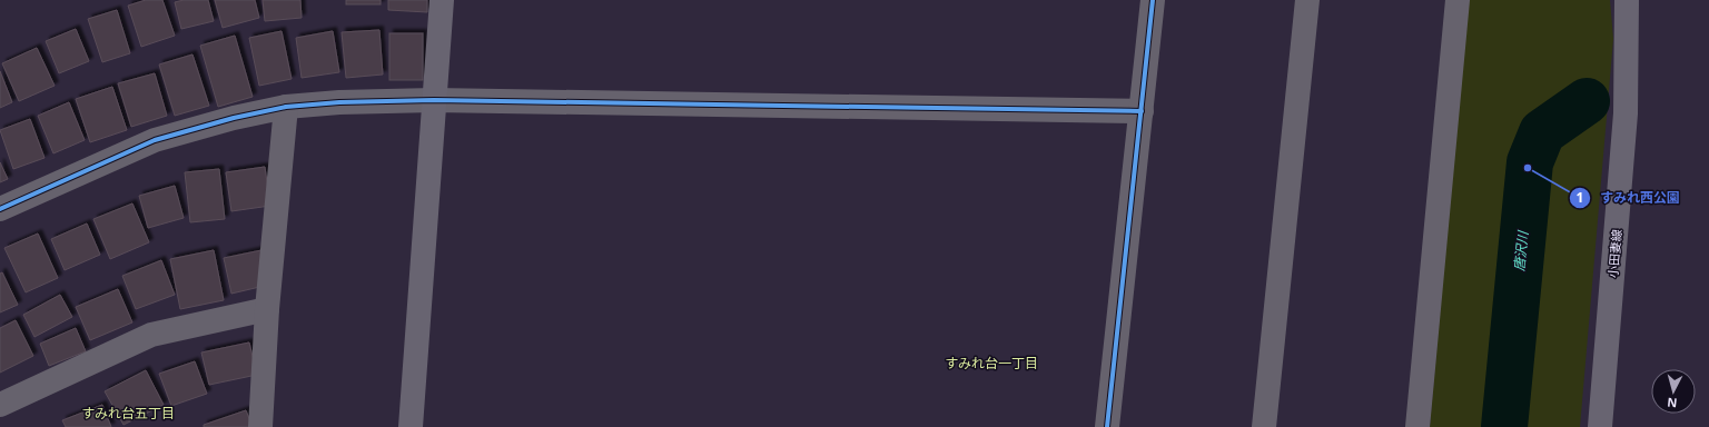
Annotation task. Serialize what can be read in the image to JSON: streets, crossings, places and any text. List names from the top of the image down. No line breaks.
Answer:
{"streets":{"street":["小田妻線"]},"districts":["すみれ台一丁目","すみれ台五丁目"],"water":["唐沢川"],"places":["すみれ西公園"],"north":"bottom"}
